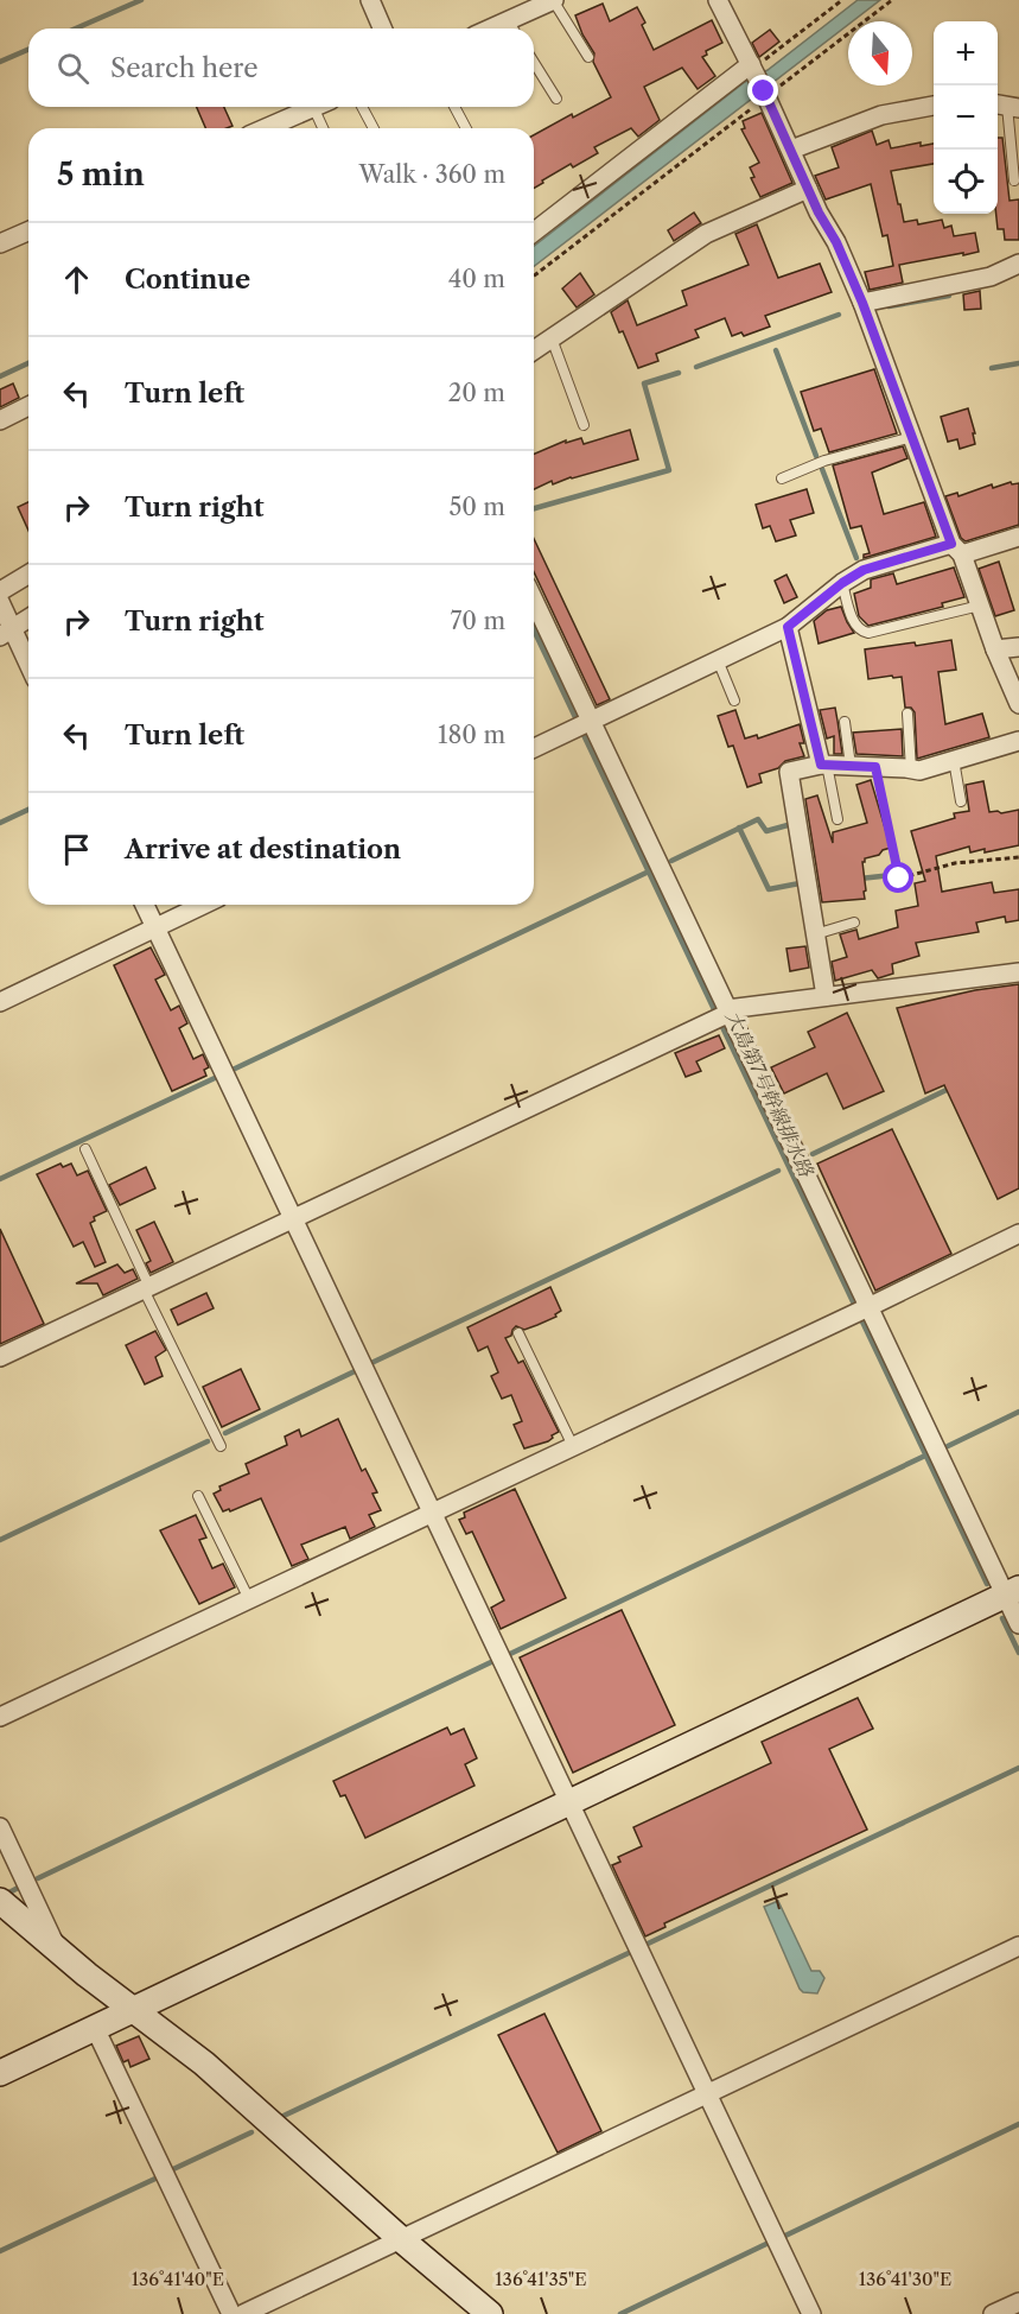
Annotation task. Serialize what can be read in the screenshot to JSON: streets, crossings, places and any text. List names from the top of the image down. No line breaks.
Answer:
{"water":["大島第7号幹線排水路"],"north":"bottom","page":{"map_buttons":["+","−"],"search":"Search here","heading":["5 min","Walk · 360 m"],"list":[["Continue","40 m"],["Turn left","20 m"],["Turn right","50 m"],["Turn right","70 m"],["Turn left","180 m"],"Arrive at destination"]},"coordinates":["136°41'40\"E","136°41'35\"E","136°41'30\"E"]}
